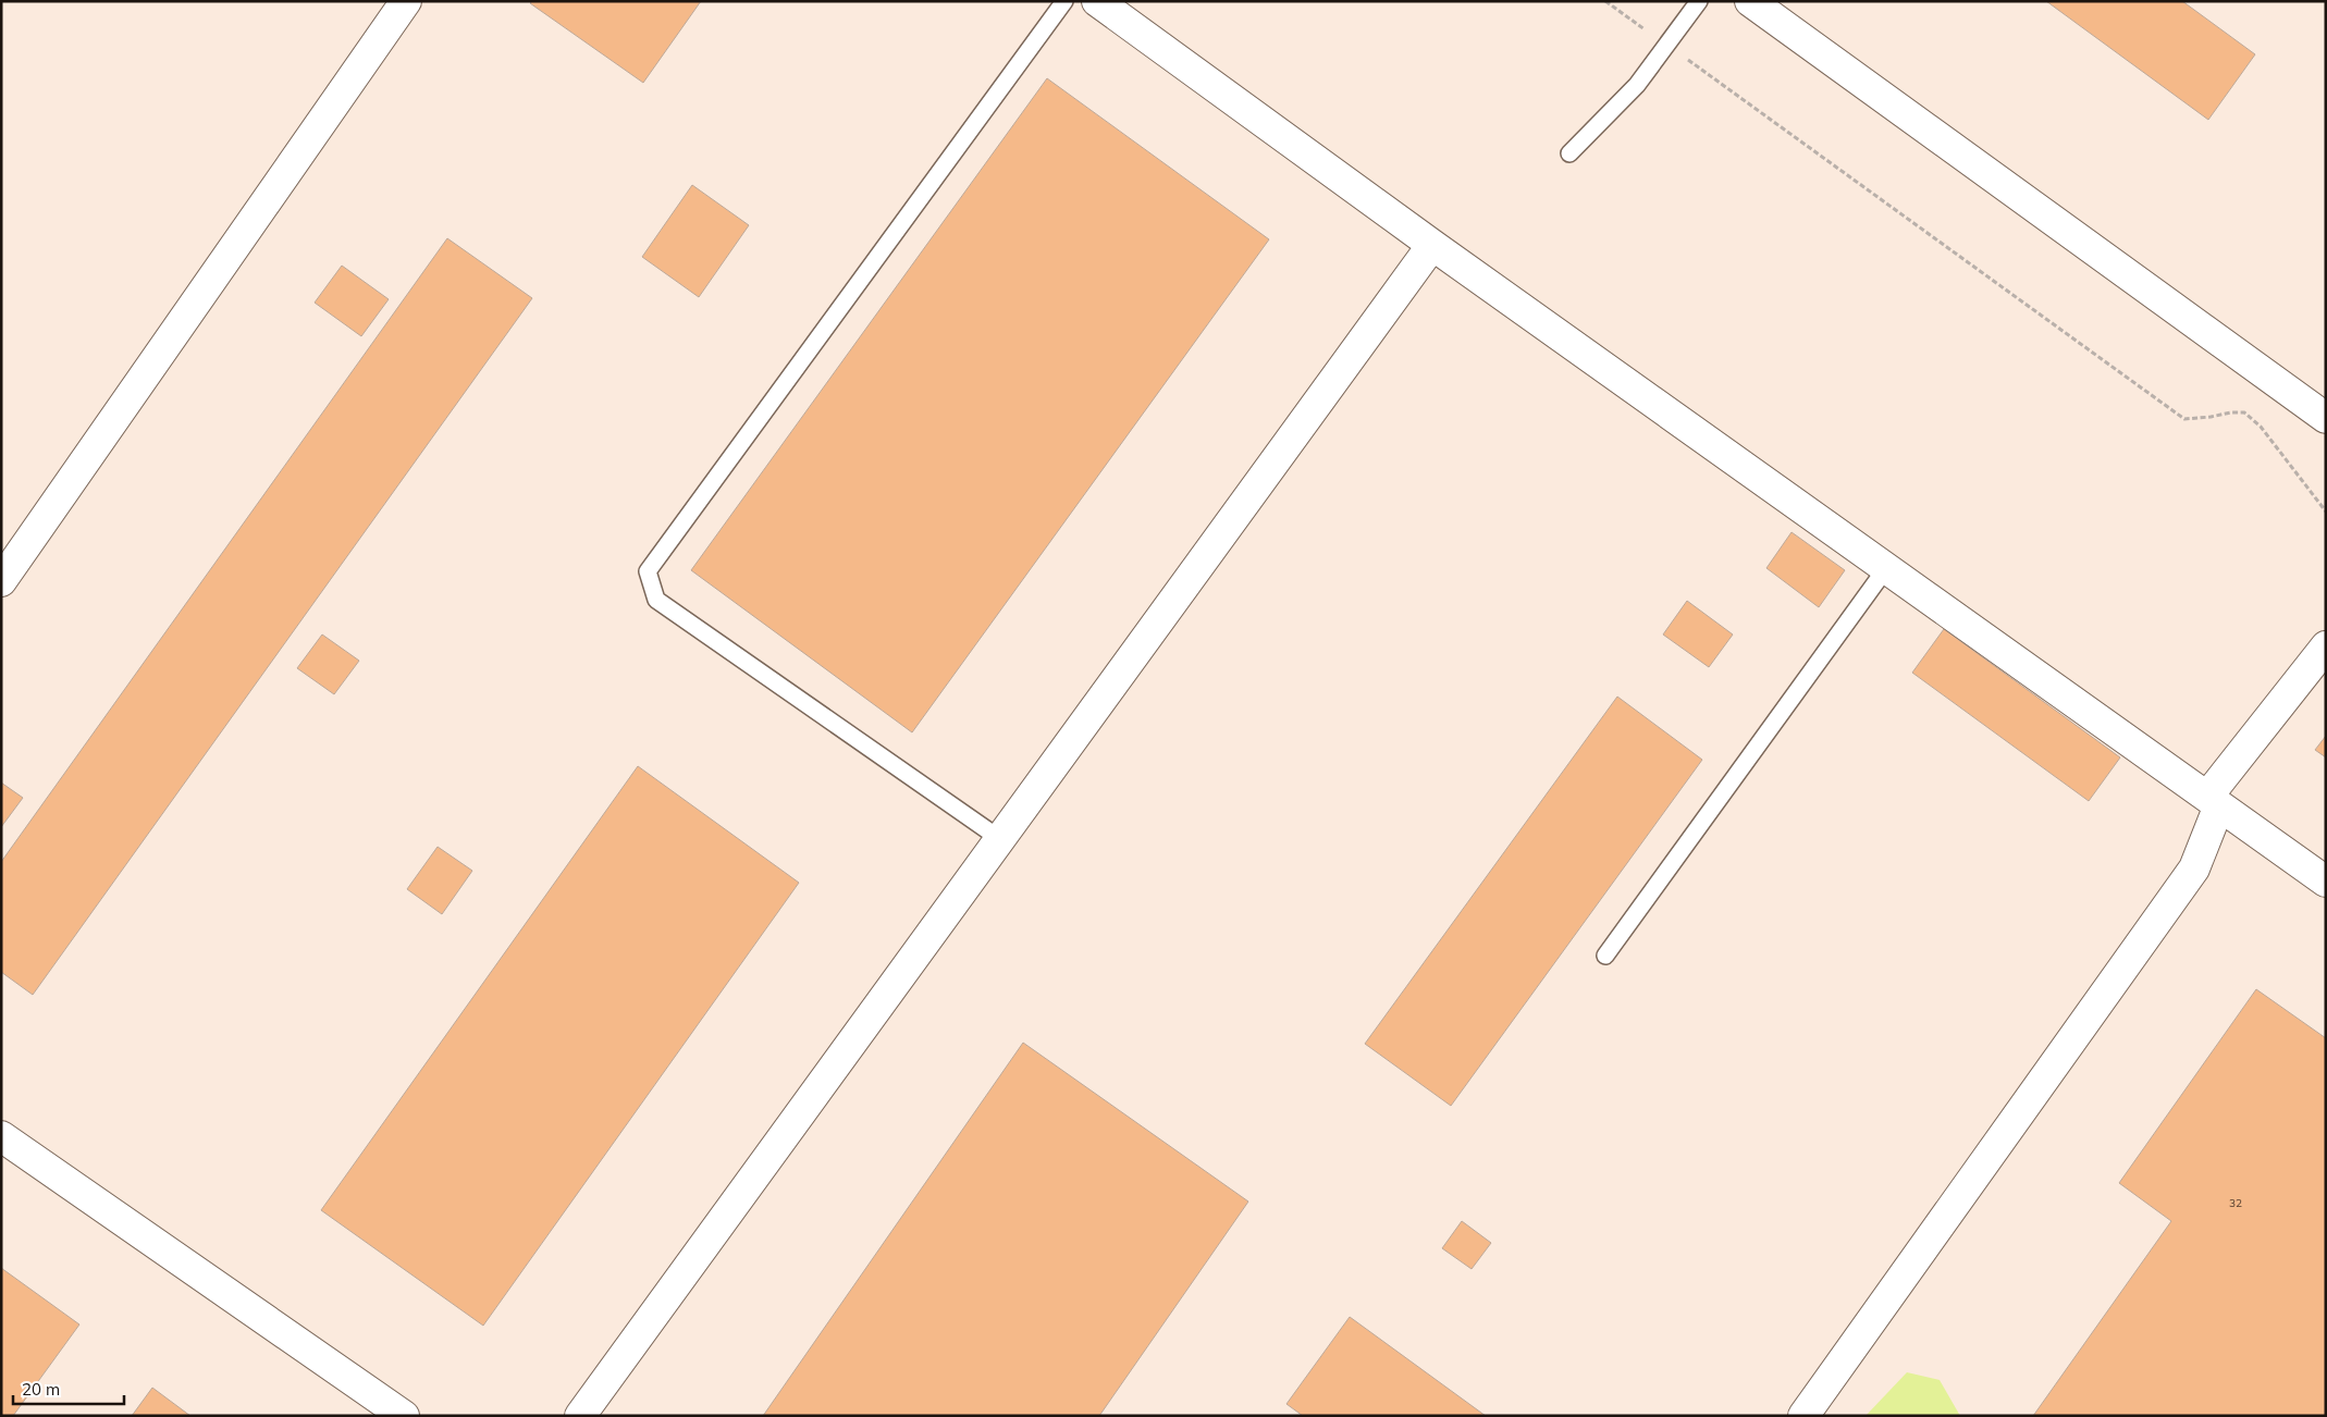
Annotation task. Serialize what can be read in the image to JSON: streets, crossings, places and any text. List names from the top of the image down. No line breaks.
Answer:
{"house_numbers":["32"],"scale_bar":"20 m"}
